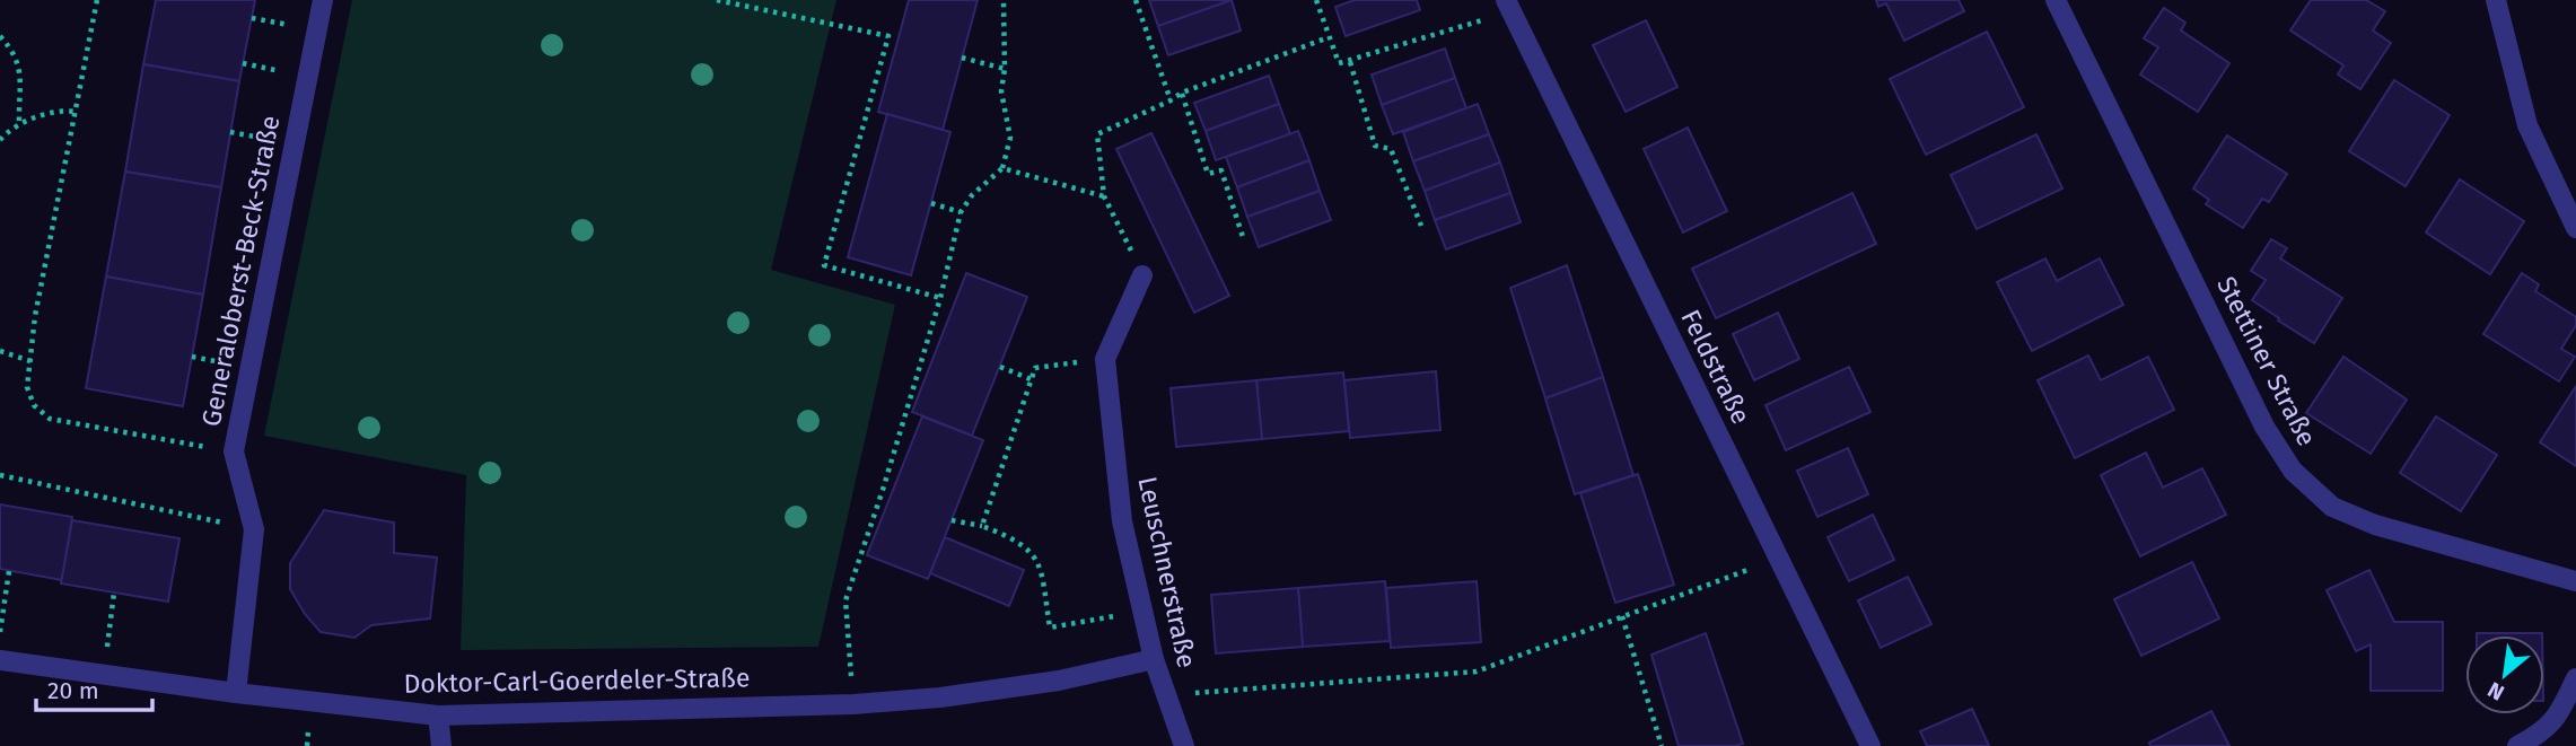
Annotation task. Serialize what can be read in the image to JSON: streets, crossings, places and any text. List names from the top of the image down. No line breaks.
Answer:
{"streets":{"street":["Generaloberst-Beck-Straße","Stettiner Straße","Feldstraße","Leuschnerstraße","Doktor-Carl-Goerdeler-Straße"]},"crossings":[["Generaloberst-Beck-Straße","Doktor-Carl-Goerdeler-Straße"],["Leuschnerstraße","Doktor-Carl-Goerdeler-Straße"]],"scale_bar":"20 m","north":"bottom left"}
